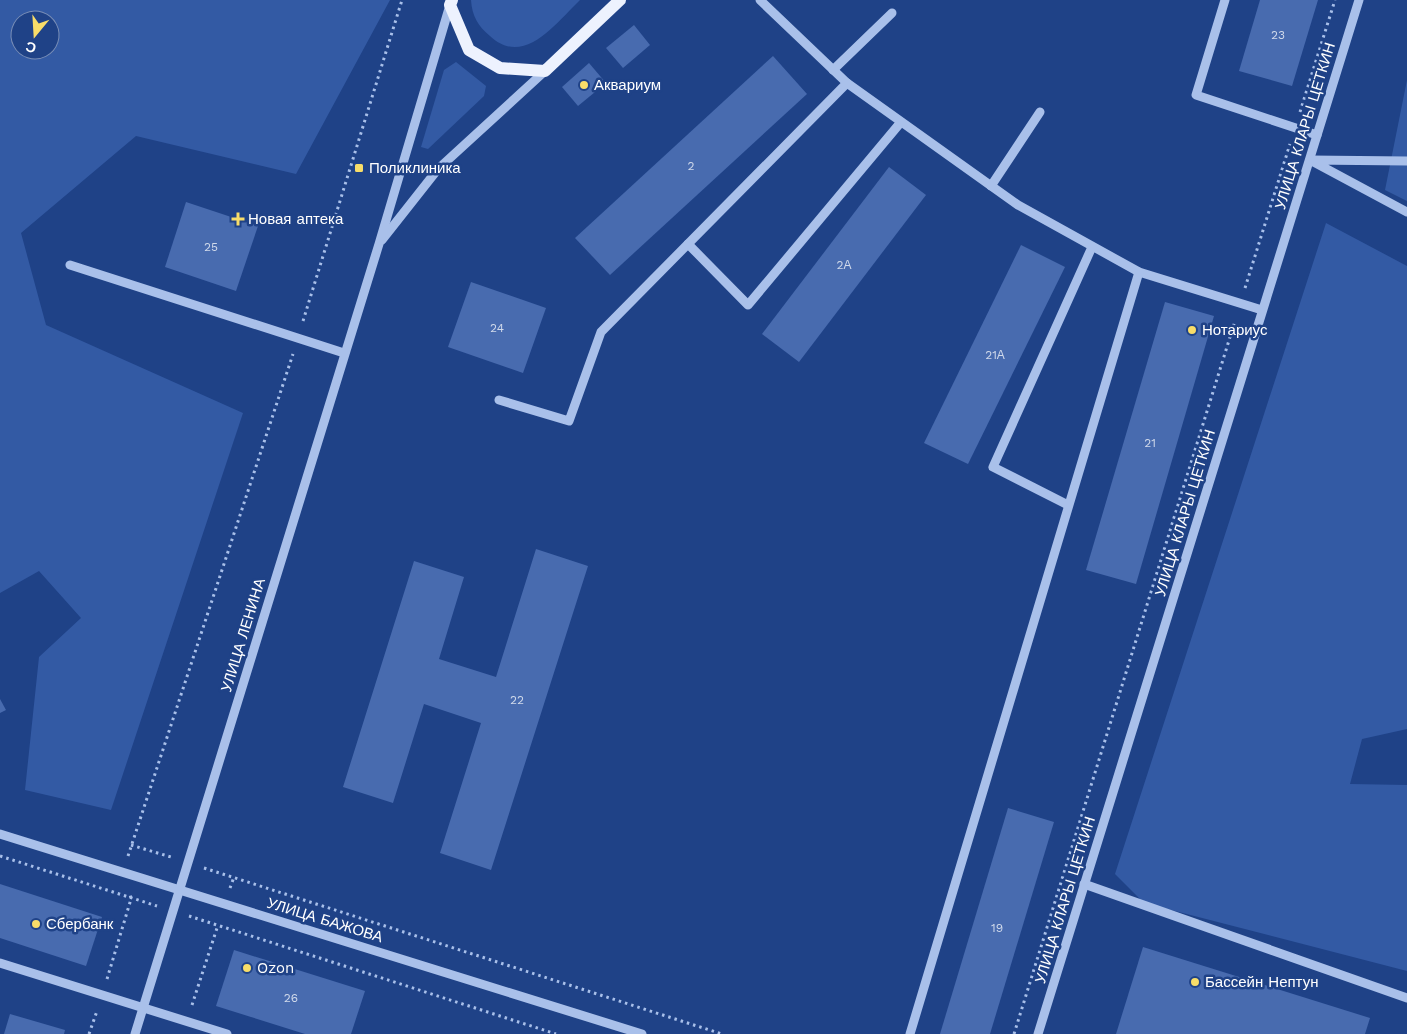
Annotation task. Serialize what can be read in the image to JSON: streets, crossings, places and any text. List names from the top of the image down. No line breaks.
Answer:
{"streets":{"street":["УЛИЦА КЛАРЫ ЦЕТКИН","УЛИЦА ЛЕНИНА","УЛИЦА БАЖОВА"]},"crossings":[["УЛИЦА ЛЕНИНА","УЛИЦА БАЖОВА"]],"places":{"other":["Аквариум","Нотариус","Сбербанк","Ozon","Бассейн Нептун"],"transit":["Поликлиника"],"health":["Новая аптека"]},"house_numbers":["23","2","25","2А","24","21А","21","22","19","26"],"north":"bottom"}
